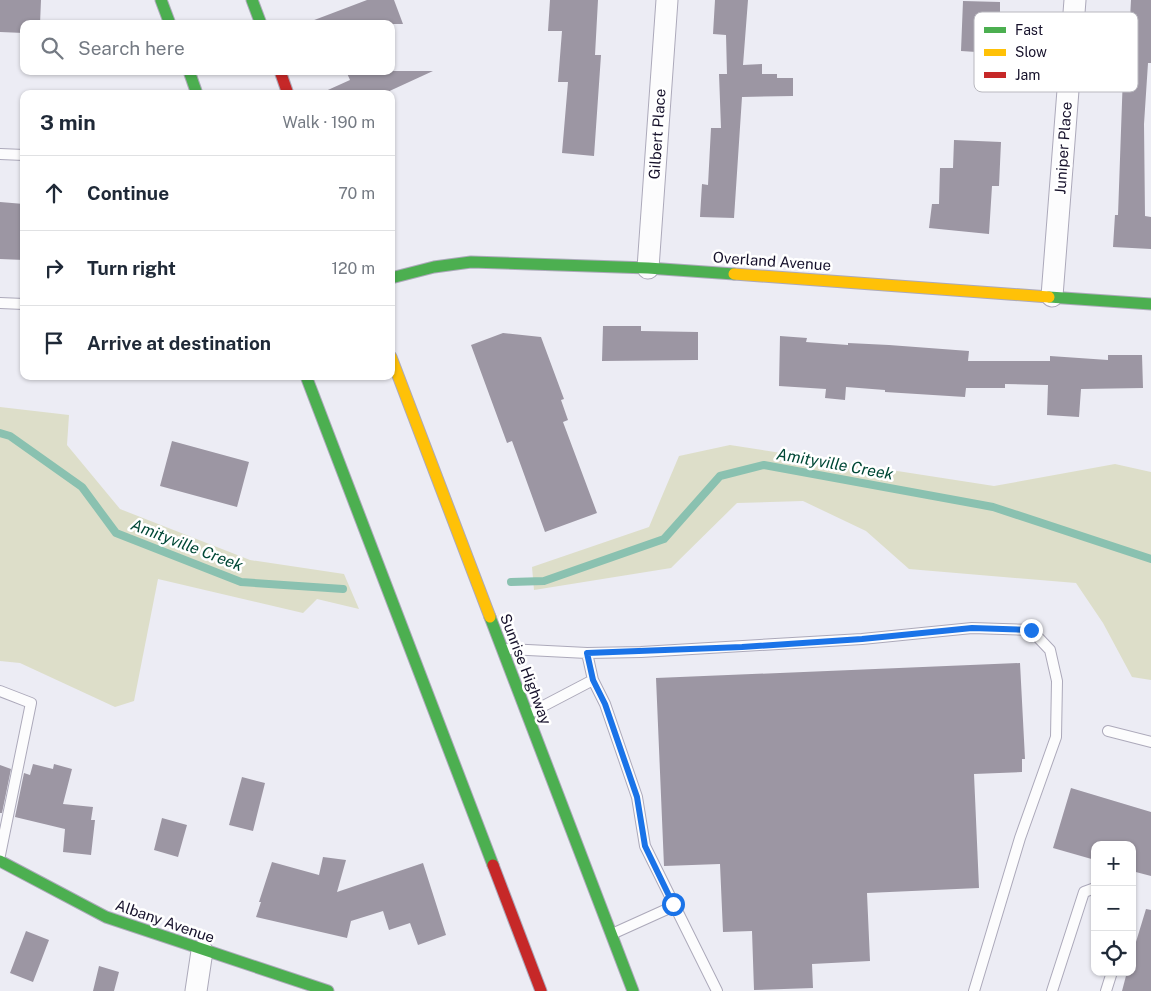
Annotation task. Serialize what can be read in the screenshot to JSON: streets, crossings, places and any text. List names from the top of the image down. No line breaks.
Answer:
{"streets":{"main road":["Overland Avenue","Sunrise Highway","Albany Avenue"],"street":["Gilbert Place","Juniper Place"]},"crossings":[["Gilbert Place","Overland Avenue"],["Juniper Place","Overland Avenue"]],"water":["Amityville Creek"],"legend":["Fast","Slow","Jam"],"page":{"search":"Search here","heading":["3 min","Walk · 190 m"],"list":[["Continue","70 m"],["Turn right","120 m"],"Arrive at destination"],"map_buttons":["+","−"]}}
